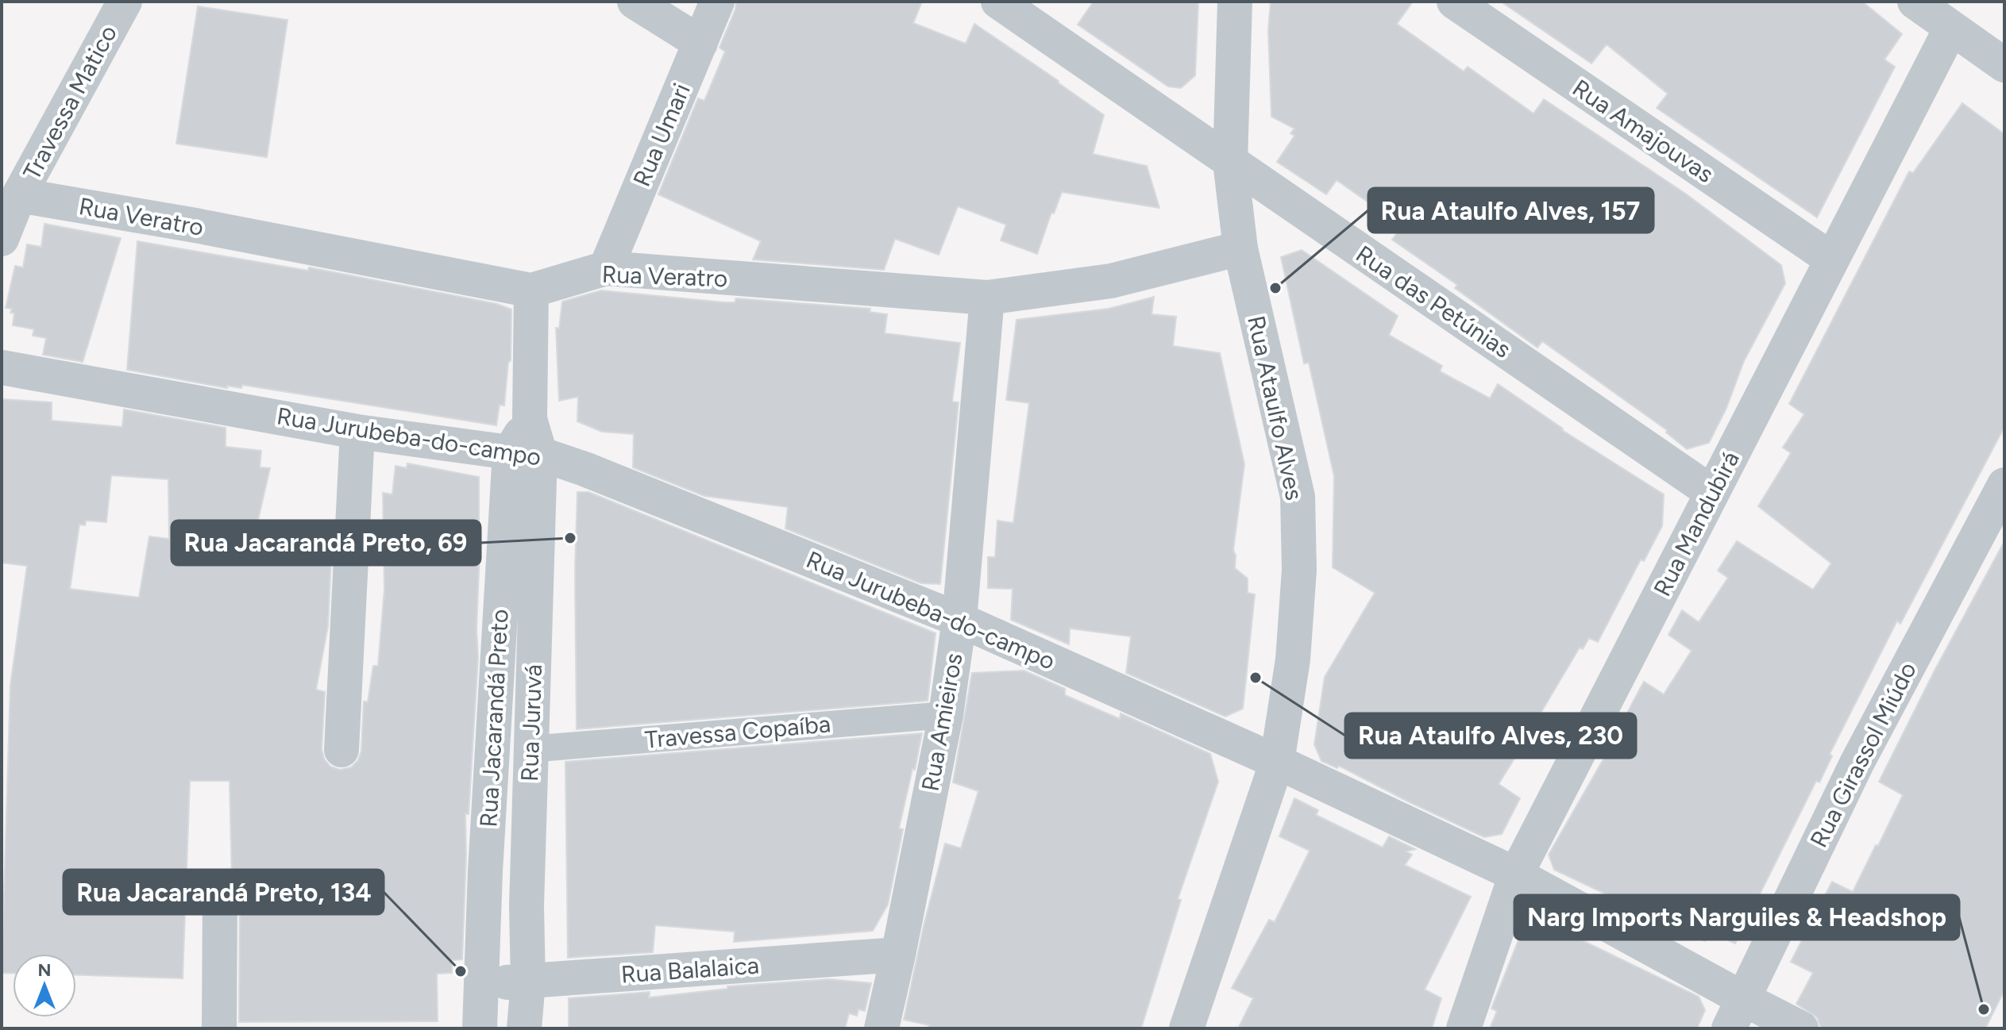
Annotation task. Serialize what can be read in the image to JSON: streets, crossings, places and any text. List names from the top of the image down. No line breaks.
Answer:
{"streets":{"street":["Travessa Matico","Rua Amajouvas","Rua Umari","Rua Veratro","Rua das Petúnias","Rua Ataulfo Alves","Rua Jurubeba-do-campo","Rua Mandubirá","Rua Jacarandá Preto","Rua Amieiros","Rua Juruvá","Travessa Copaíba","Rua Girassol Miúdo","Rua Balalaica"]},"crossings":[["Travessa Matico","Rua Veratro"],["Rua Amajouvas","Rua Mandubirá"],["Rua Umari","Rua Veratro"],["Rua Veratro","Rua Ataulfo Alves"],["Rua Veratro","Rua Amieiros"],["Rua Veratro","Rua Juruvá"],["Rua das Petúnias","Rua Ataulfo Alves"],["Rua das Petúnias","Rua Mandubirá"],["Rua Ataulfo Alves","Rua Jurubeba-do-campo"],["Rua Jurubeba-do-campo","Rua Mandubirá"],["Rua Jurubeba-do-campo","Rua Jacarandá Preto"],["Rua Jurubeba-do-campo","Rua Amieiros"],["Rua Jurubeba-do-campo","Rua Juruvá"],["Rua Jurubeba-do-campo","Rua Girassol Miúdo"],["Rua Jacarandá Preto","Rua Juruvá"],["Rua Jacarandá Preto","Rua Balalaica"],["Rua Amieiros","Travessa Copaíba"],["Rua Amieiros","Rua Balalaica"],["Rua Juruvá","Travessa Copaíba"],["Rua Juruvá","Rua Balalaica"]],"places":["Rua Ataulfo Alves, 157","Rua Jacarandá Preto, 69","Rua Ataulfo Alves, 230","Rua Jacarandá Preto, 134","Narg Imports Narguiles & Headshop"],"north":"top"}
